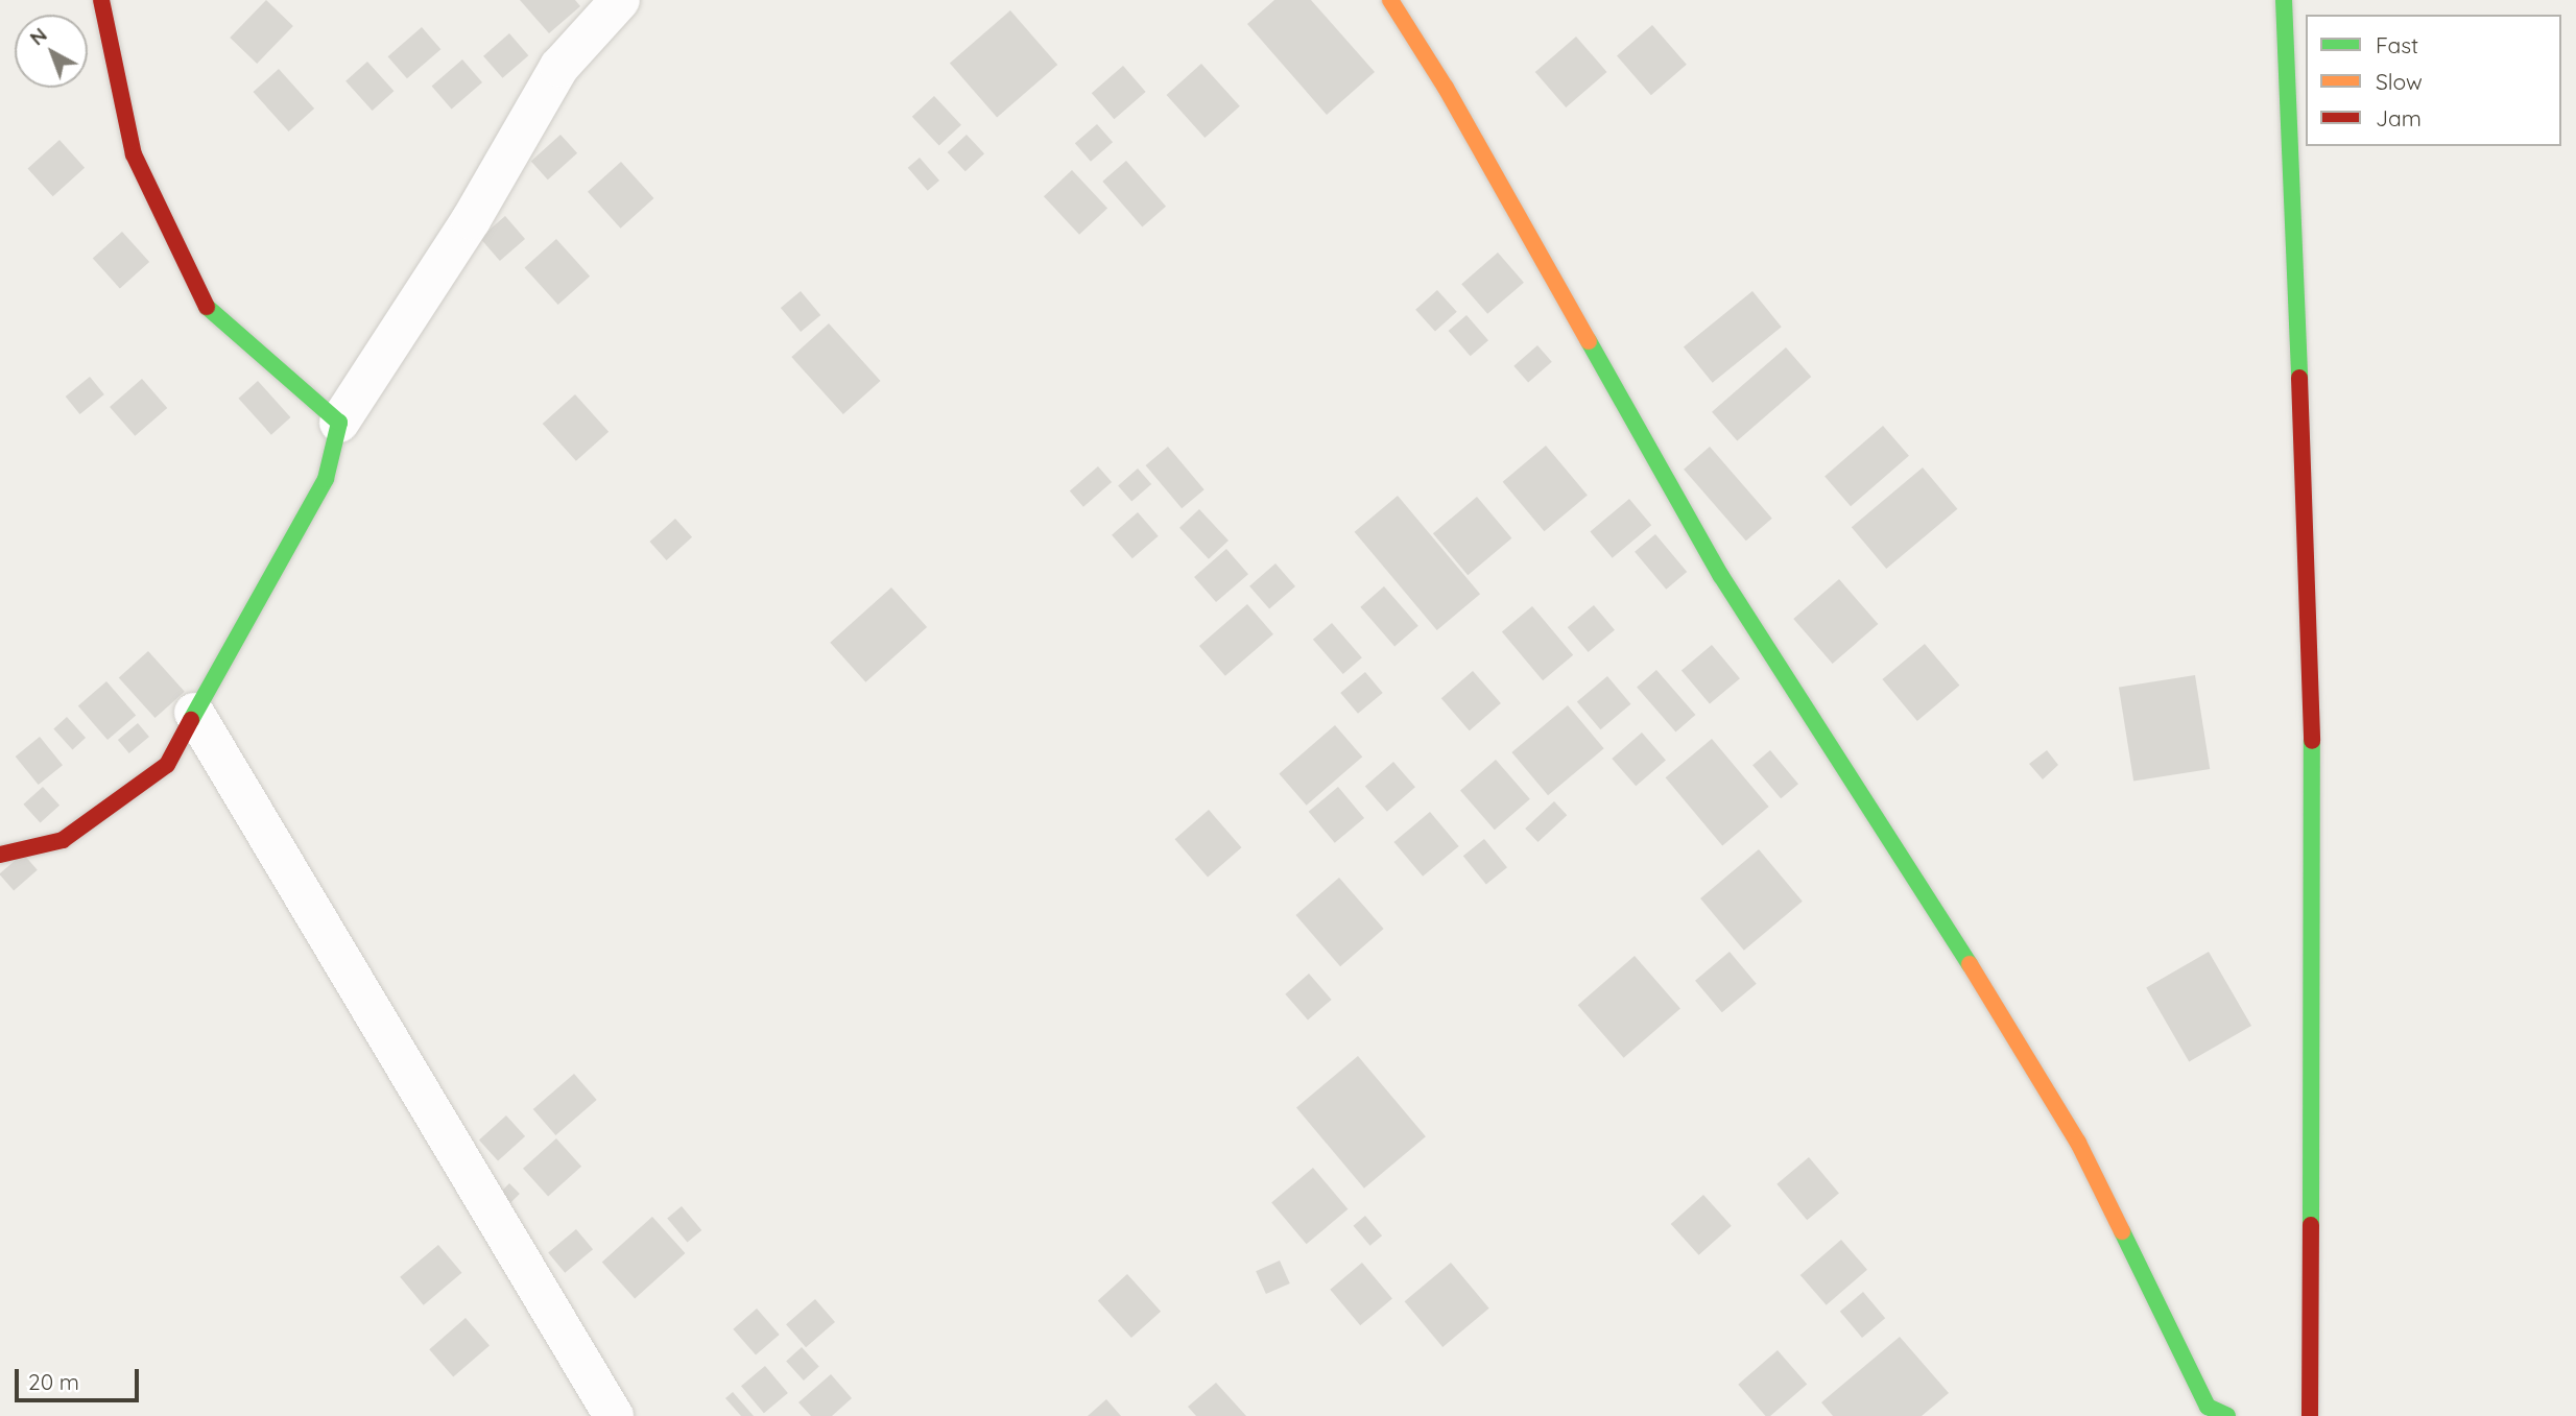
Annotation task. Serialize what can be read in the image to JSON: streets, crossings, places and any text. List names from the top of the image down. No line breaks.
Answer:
{"legend":["Fast","Slow","Jam"],"scale_bar":"20 m","north":"top left"}
